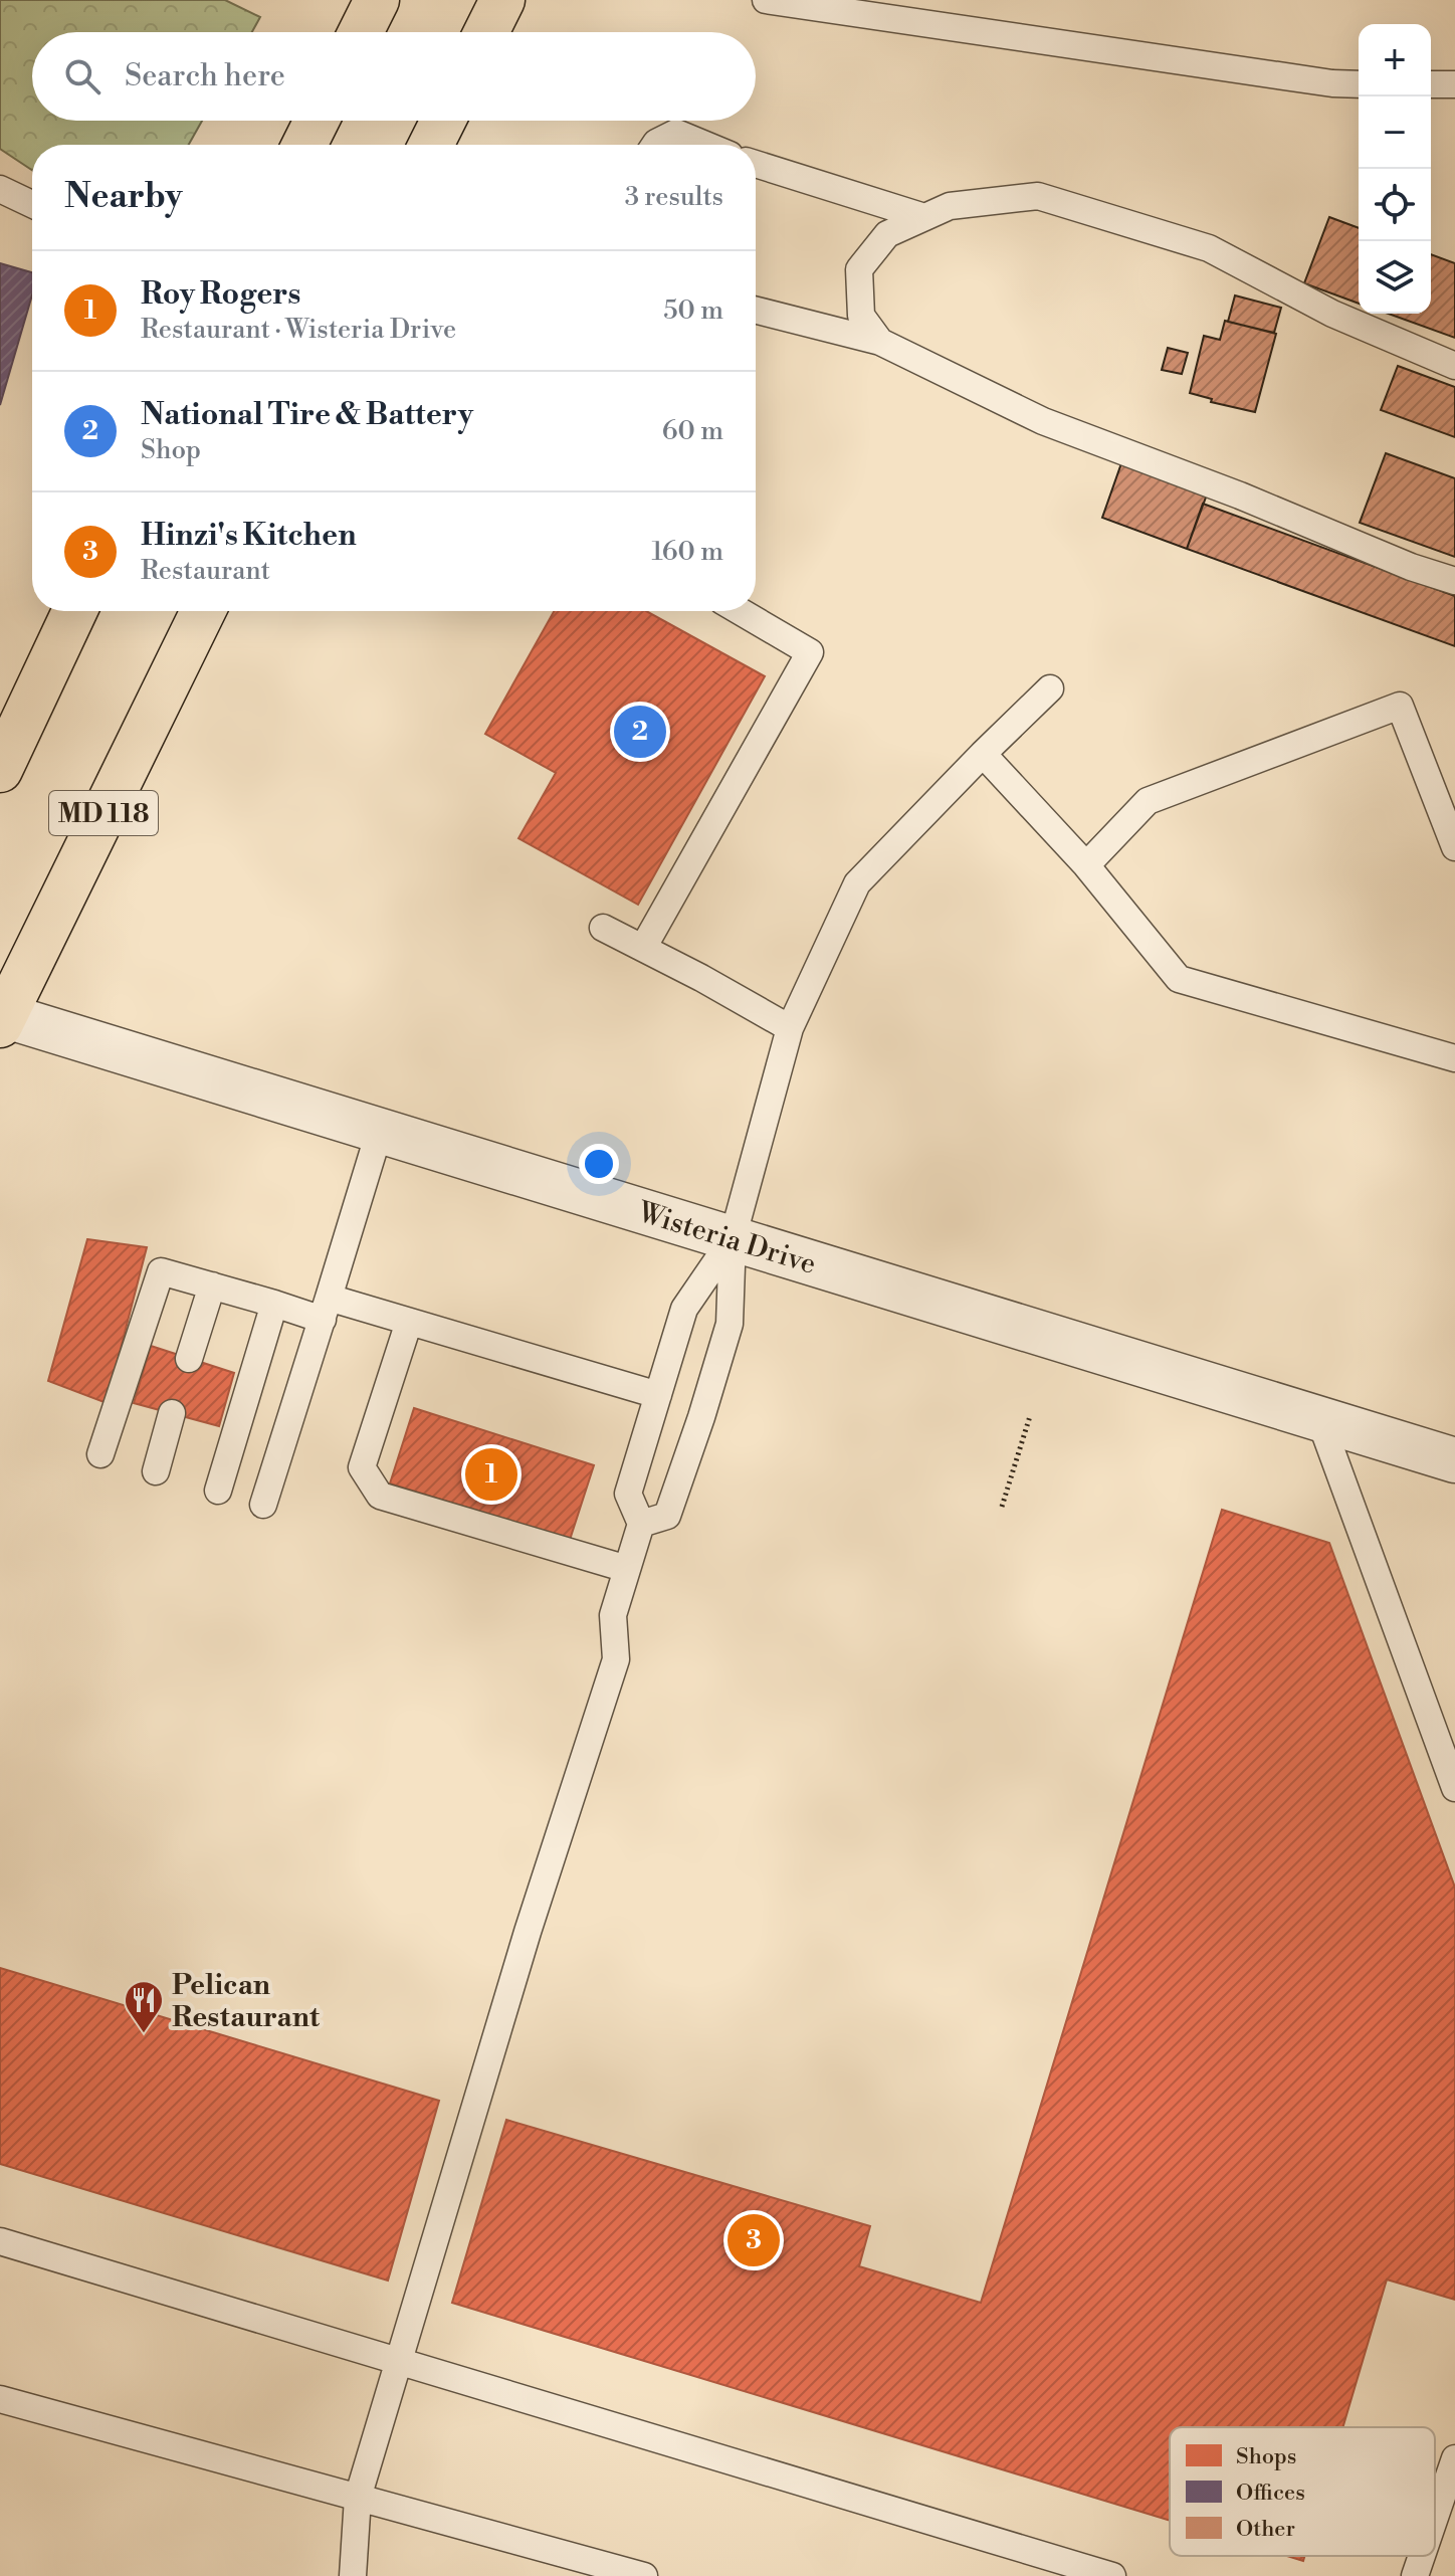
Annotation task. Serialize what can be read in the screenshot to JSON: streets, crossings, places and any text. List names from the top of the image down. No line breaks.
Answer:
{"streets":{"main road":["MD 118"],"street":["Wisteria Drive"]},"crossings":[["MD 118","Wisteria Drive"]],"places":{"restaurant":["Pelican Restaurant"]},"legend":["Shops","Offices","Other"],"page":{"map_buttons":["+","−"],"search":"Search here","heading":["Nearby","3 results"],"list":[{"mark":"1","name":"Roy Rogers","note":"Restaurant · Wisteria Drive","value":"50 m"},{"mark":"2","name":"National Tire & Battery","note":"Shop","value":"60 m"},{"mark":"3","name":"Hinzi's Kitchen","note":"Restaurant","value":"160 m"}],"pins":["2","1","3"]}}
